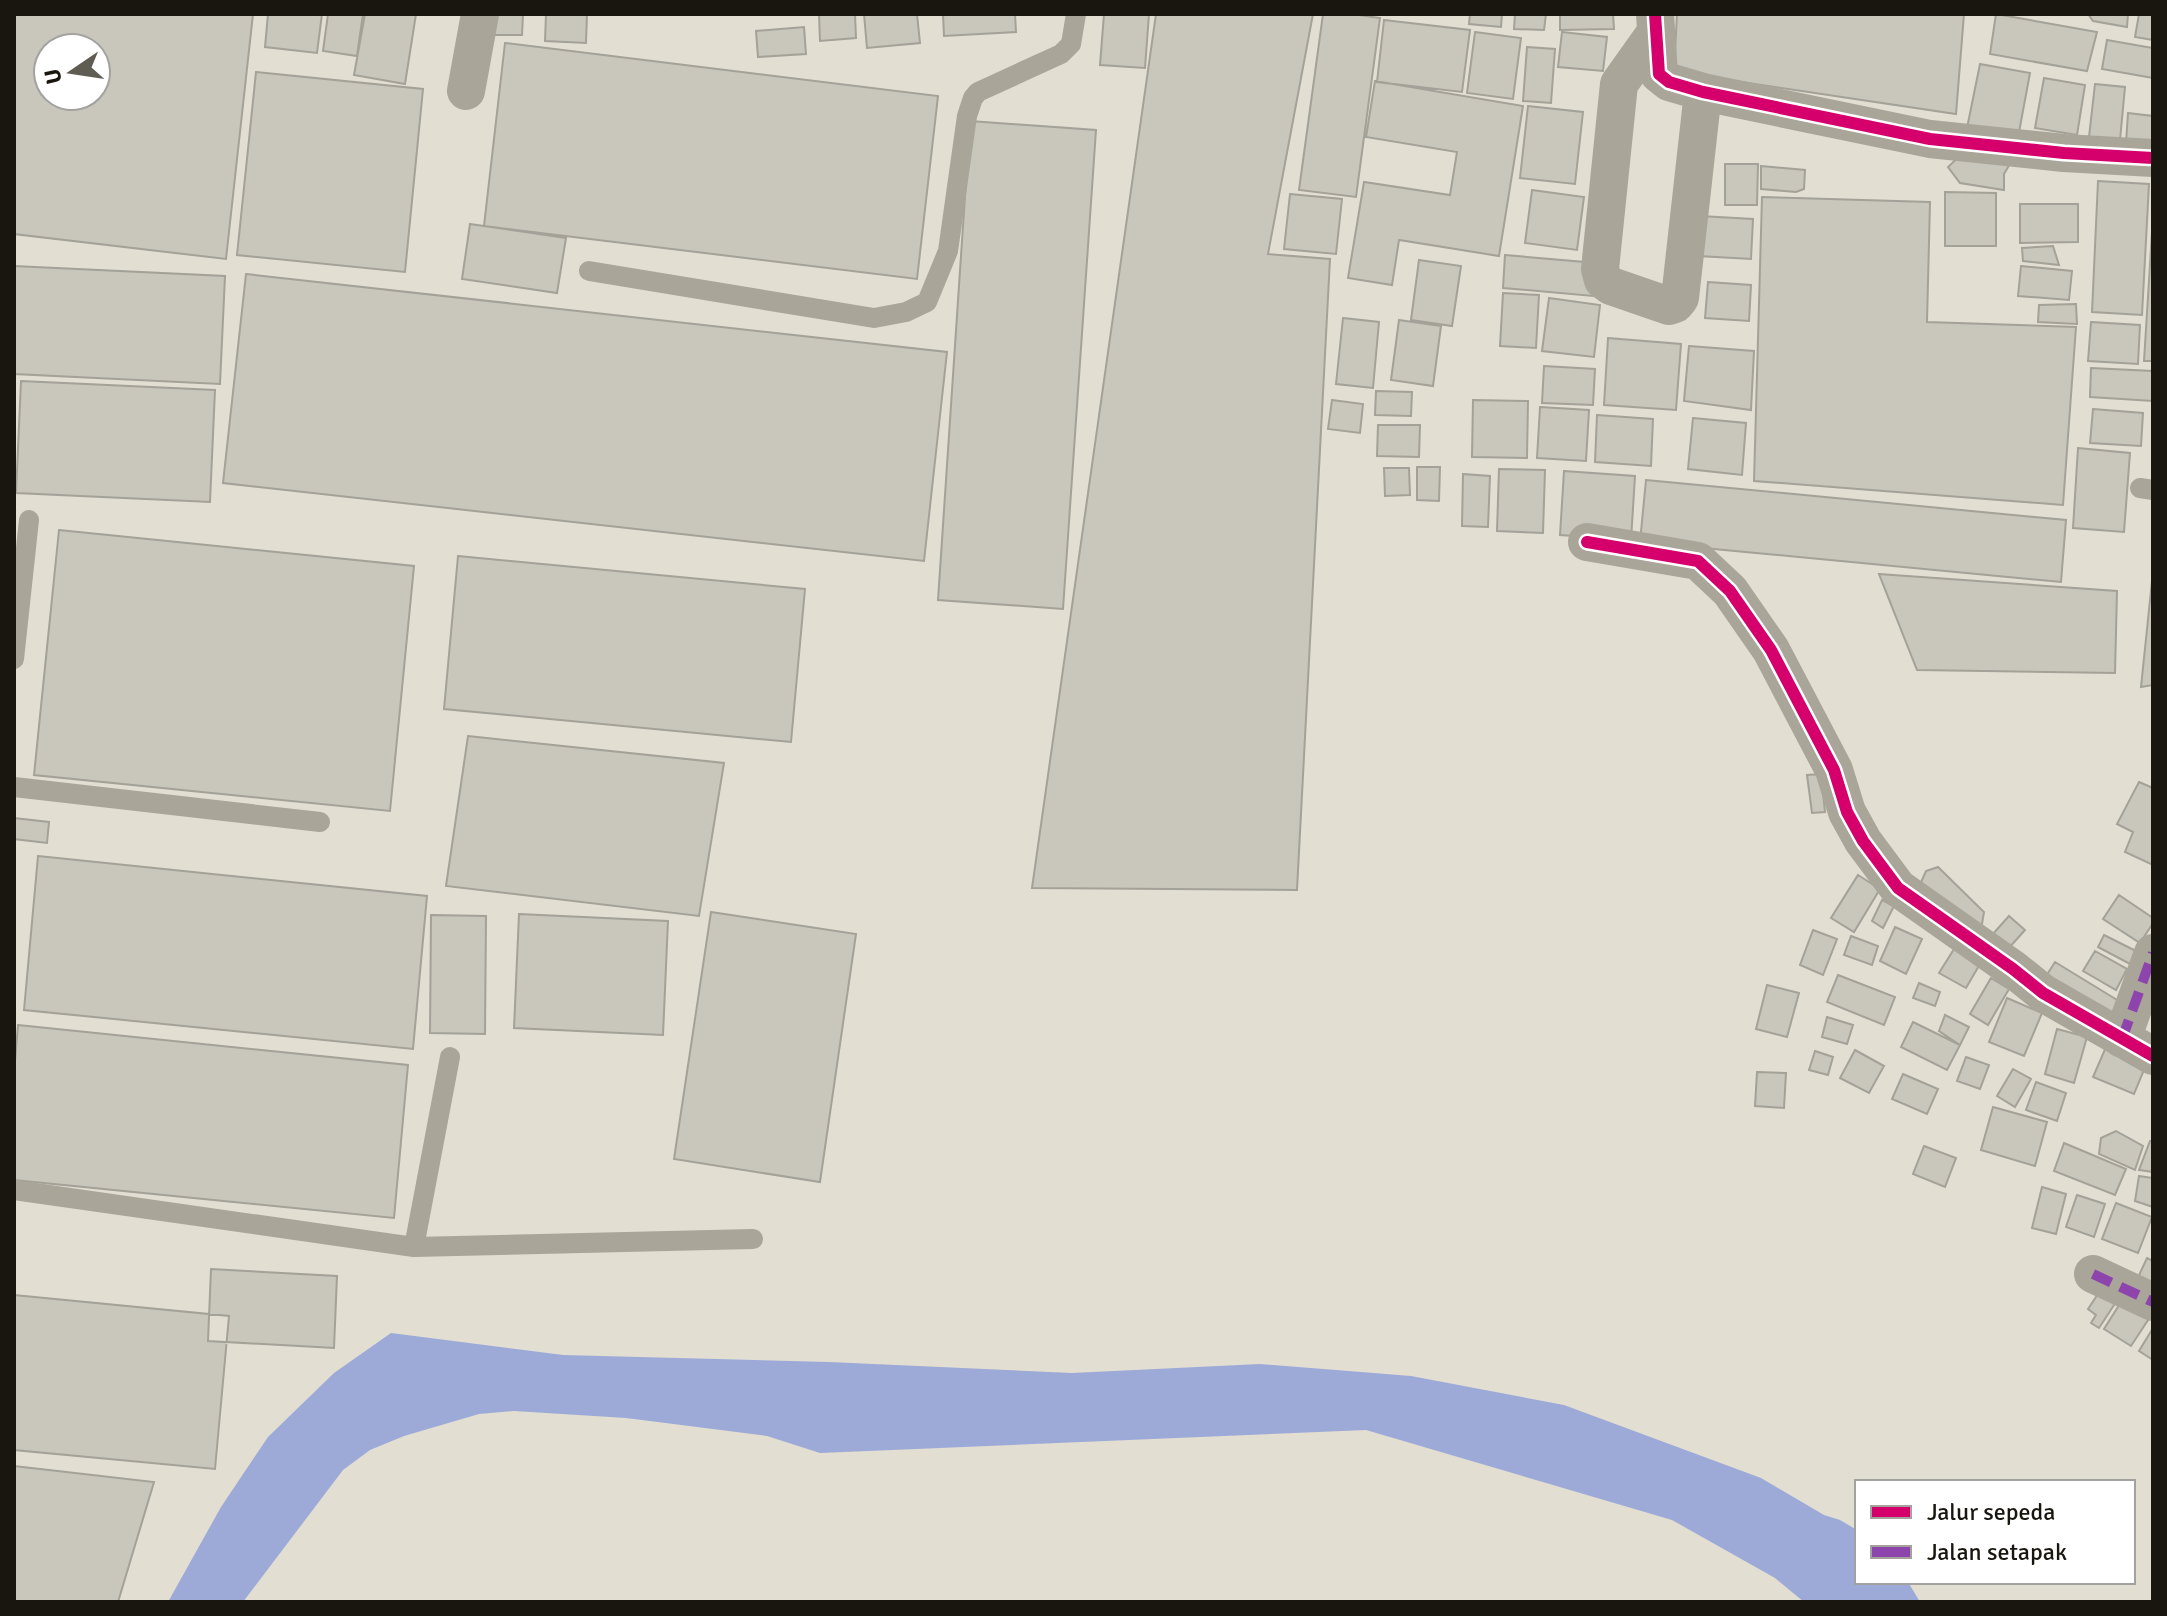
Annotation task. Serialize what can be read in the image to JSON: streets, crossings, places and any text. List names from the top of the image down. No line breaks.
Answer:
{"legend":["Jalur sepeda","Jalan setapak"],"north":"left"}
